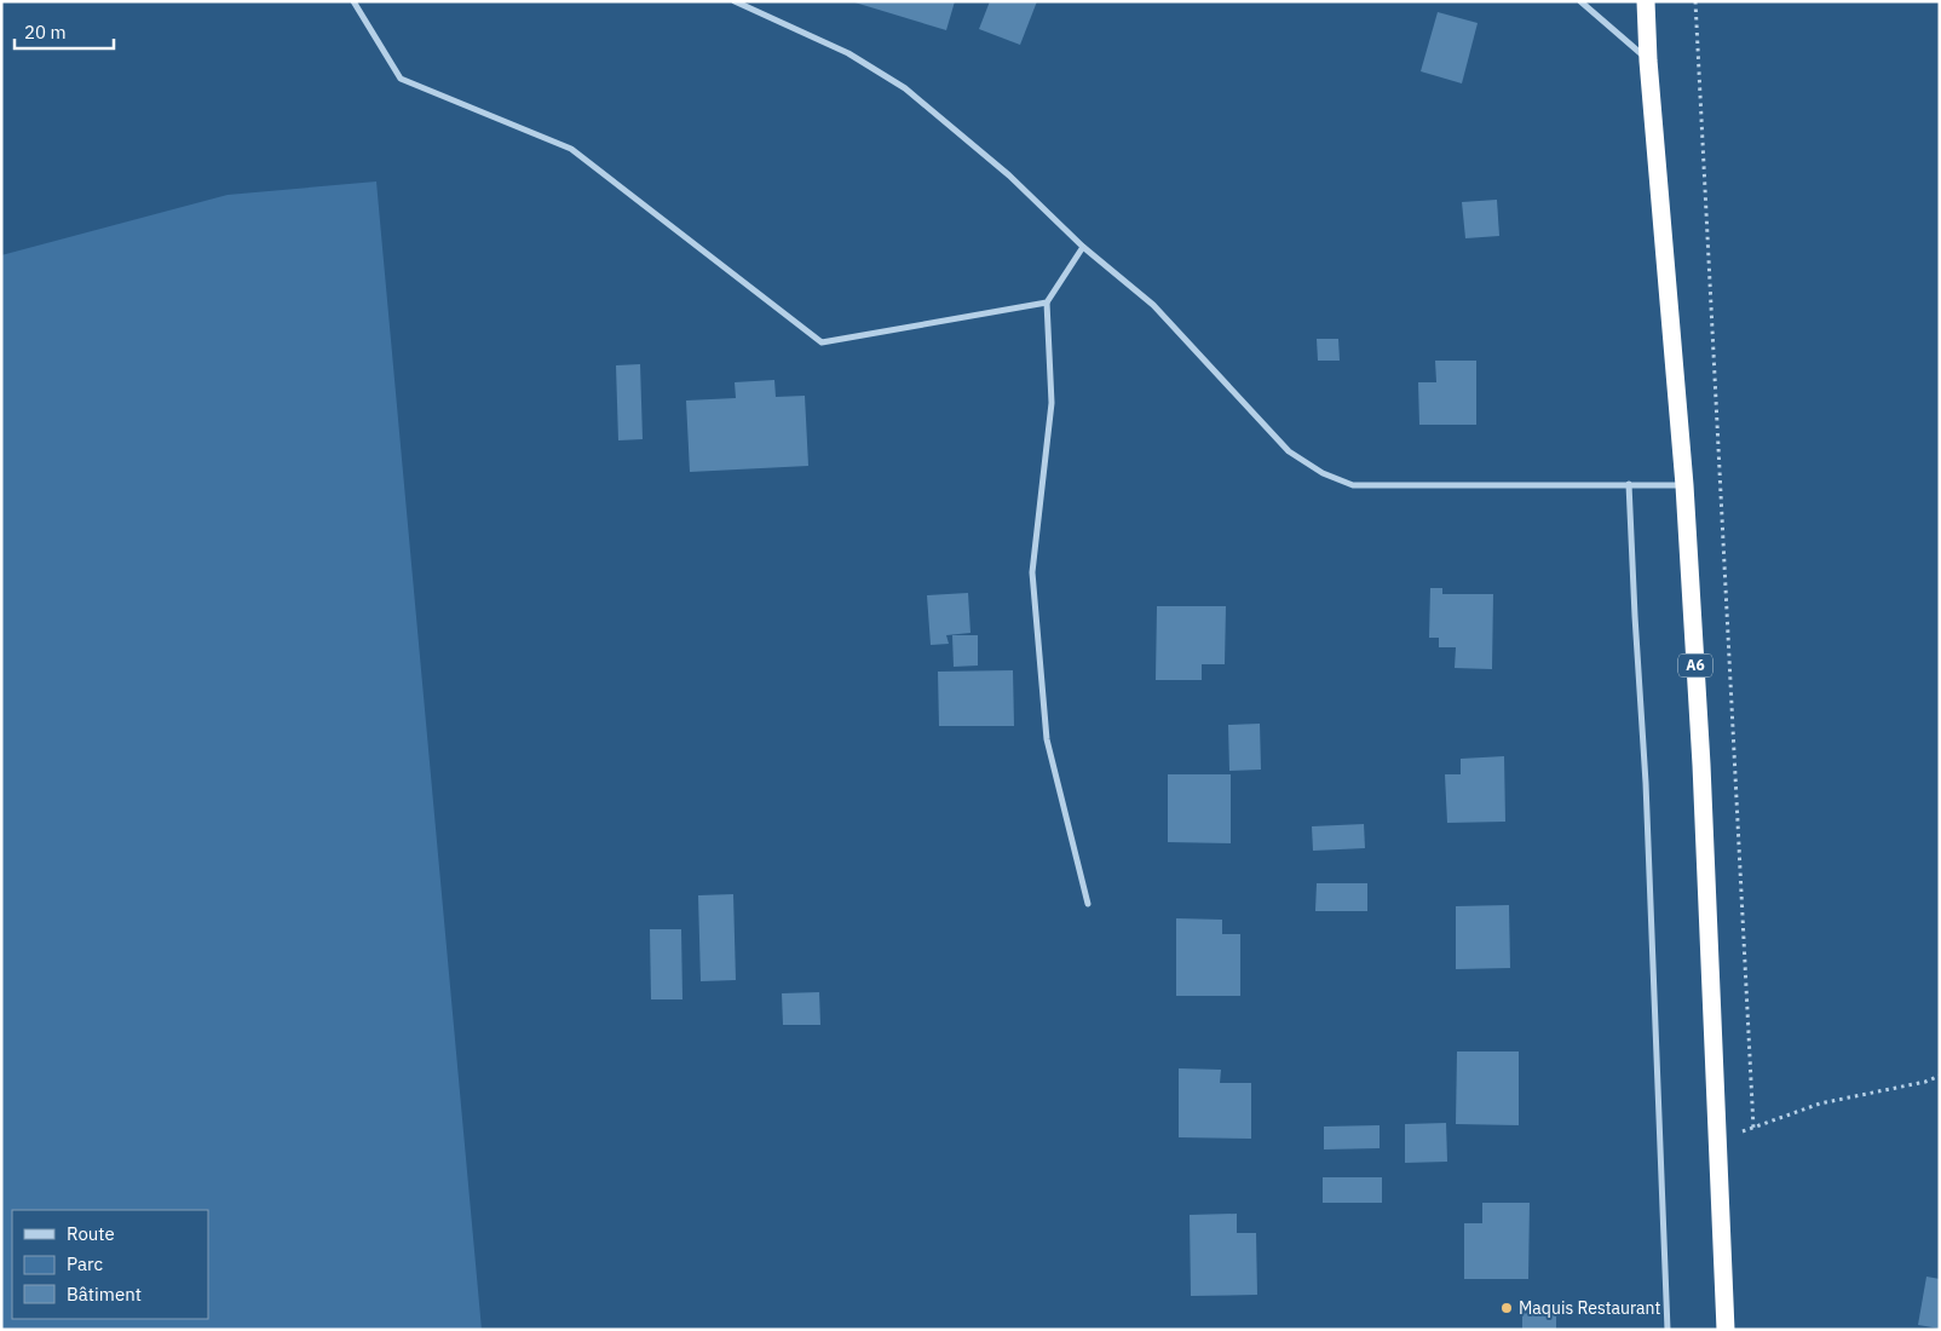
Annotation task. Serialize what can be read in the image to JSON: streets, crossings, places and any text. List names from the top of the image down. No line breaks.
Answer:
{"streets":{"highway":["A6"]},"places":["Maquis Restaurant"],"legend":["Route","Parc","Bâtiment"],"scale_bar":"20 m"}
